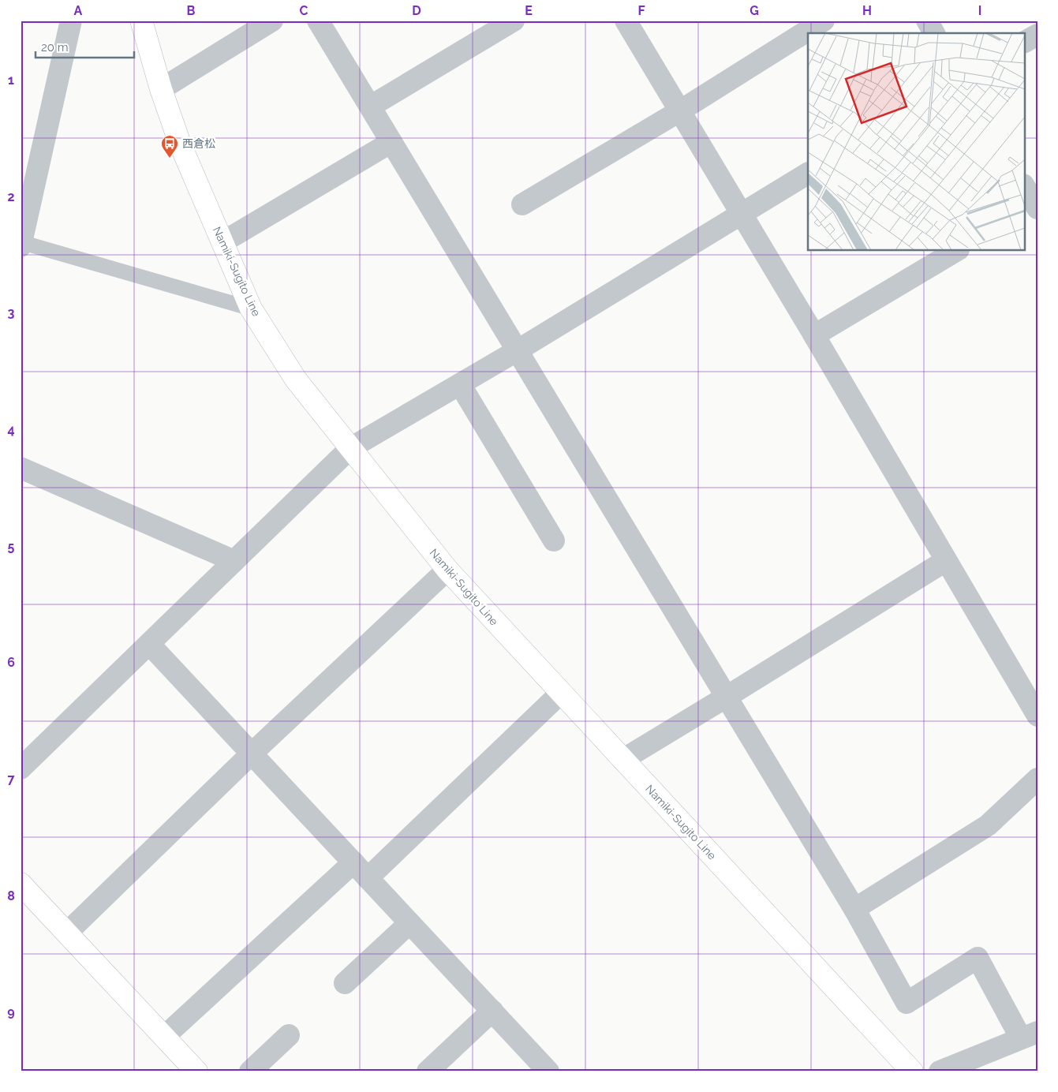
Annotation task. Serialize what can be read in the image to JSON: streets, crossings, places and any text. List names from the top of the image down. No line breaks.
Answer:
{"streets":{"main road":["Namiki-Sugito Line"]},"places":{"bus stop":["西倉松"]},"scale_bar":"20 m","grid":{"columns":["A","B","C","D","E","F","G","H","I"],"rows":["1","2","3","4","5","6","7","8","9"]}}
